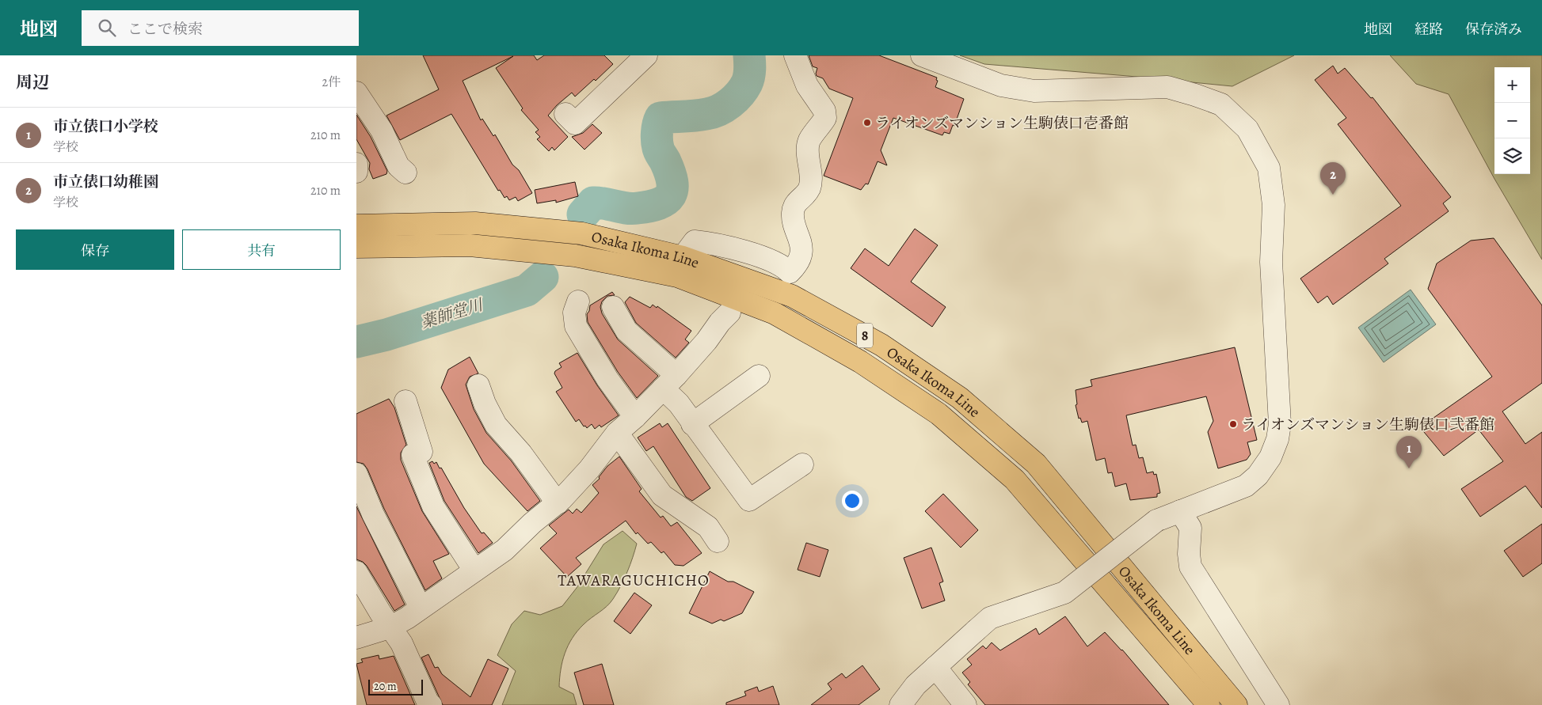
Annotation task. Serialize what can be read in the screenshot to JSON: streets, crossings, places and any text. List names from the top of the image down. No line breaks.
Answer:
{"streets":{"main road":["Osaka Ikoma Line","8"]},"districts":["TAWARAGUCHICHO"],"water":["薬師堂川"],"places":["ライオンズマンション生駒俵口壱番館","ライオンズマンション生駒俵口弐番館"],"scale_bar":"20 m","page":{"header":"地図","search":"ここで検索","nav":["地図","経路","保存済み"],"heading":["周辺","2件"],"map_buttons":["+","−"],"list":[{"mark":"1","name":"市立俵口小学校","note":"学校","value":"210 m"},{"mark":"2","name":"市立俵口幼稚園","note":"学校","value":"210 m"}],"pins":["2","1"],"buttons":["保存","共有"],"scale":"20 m"}}
